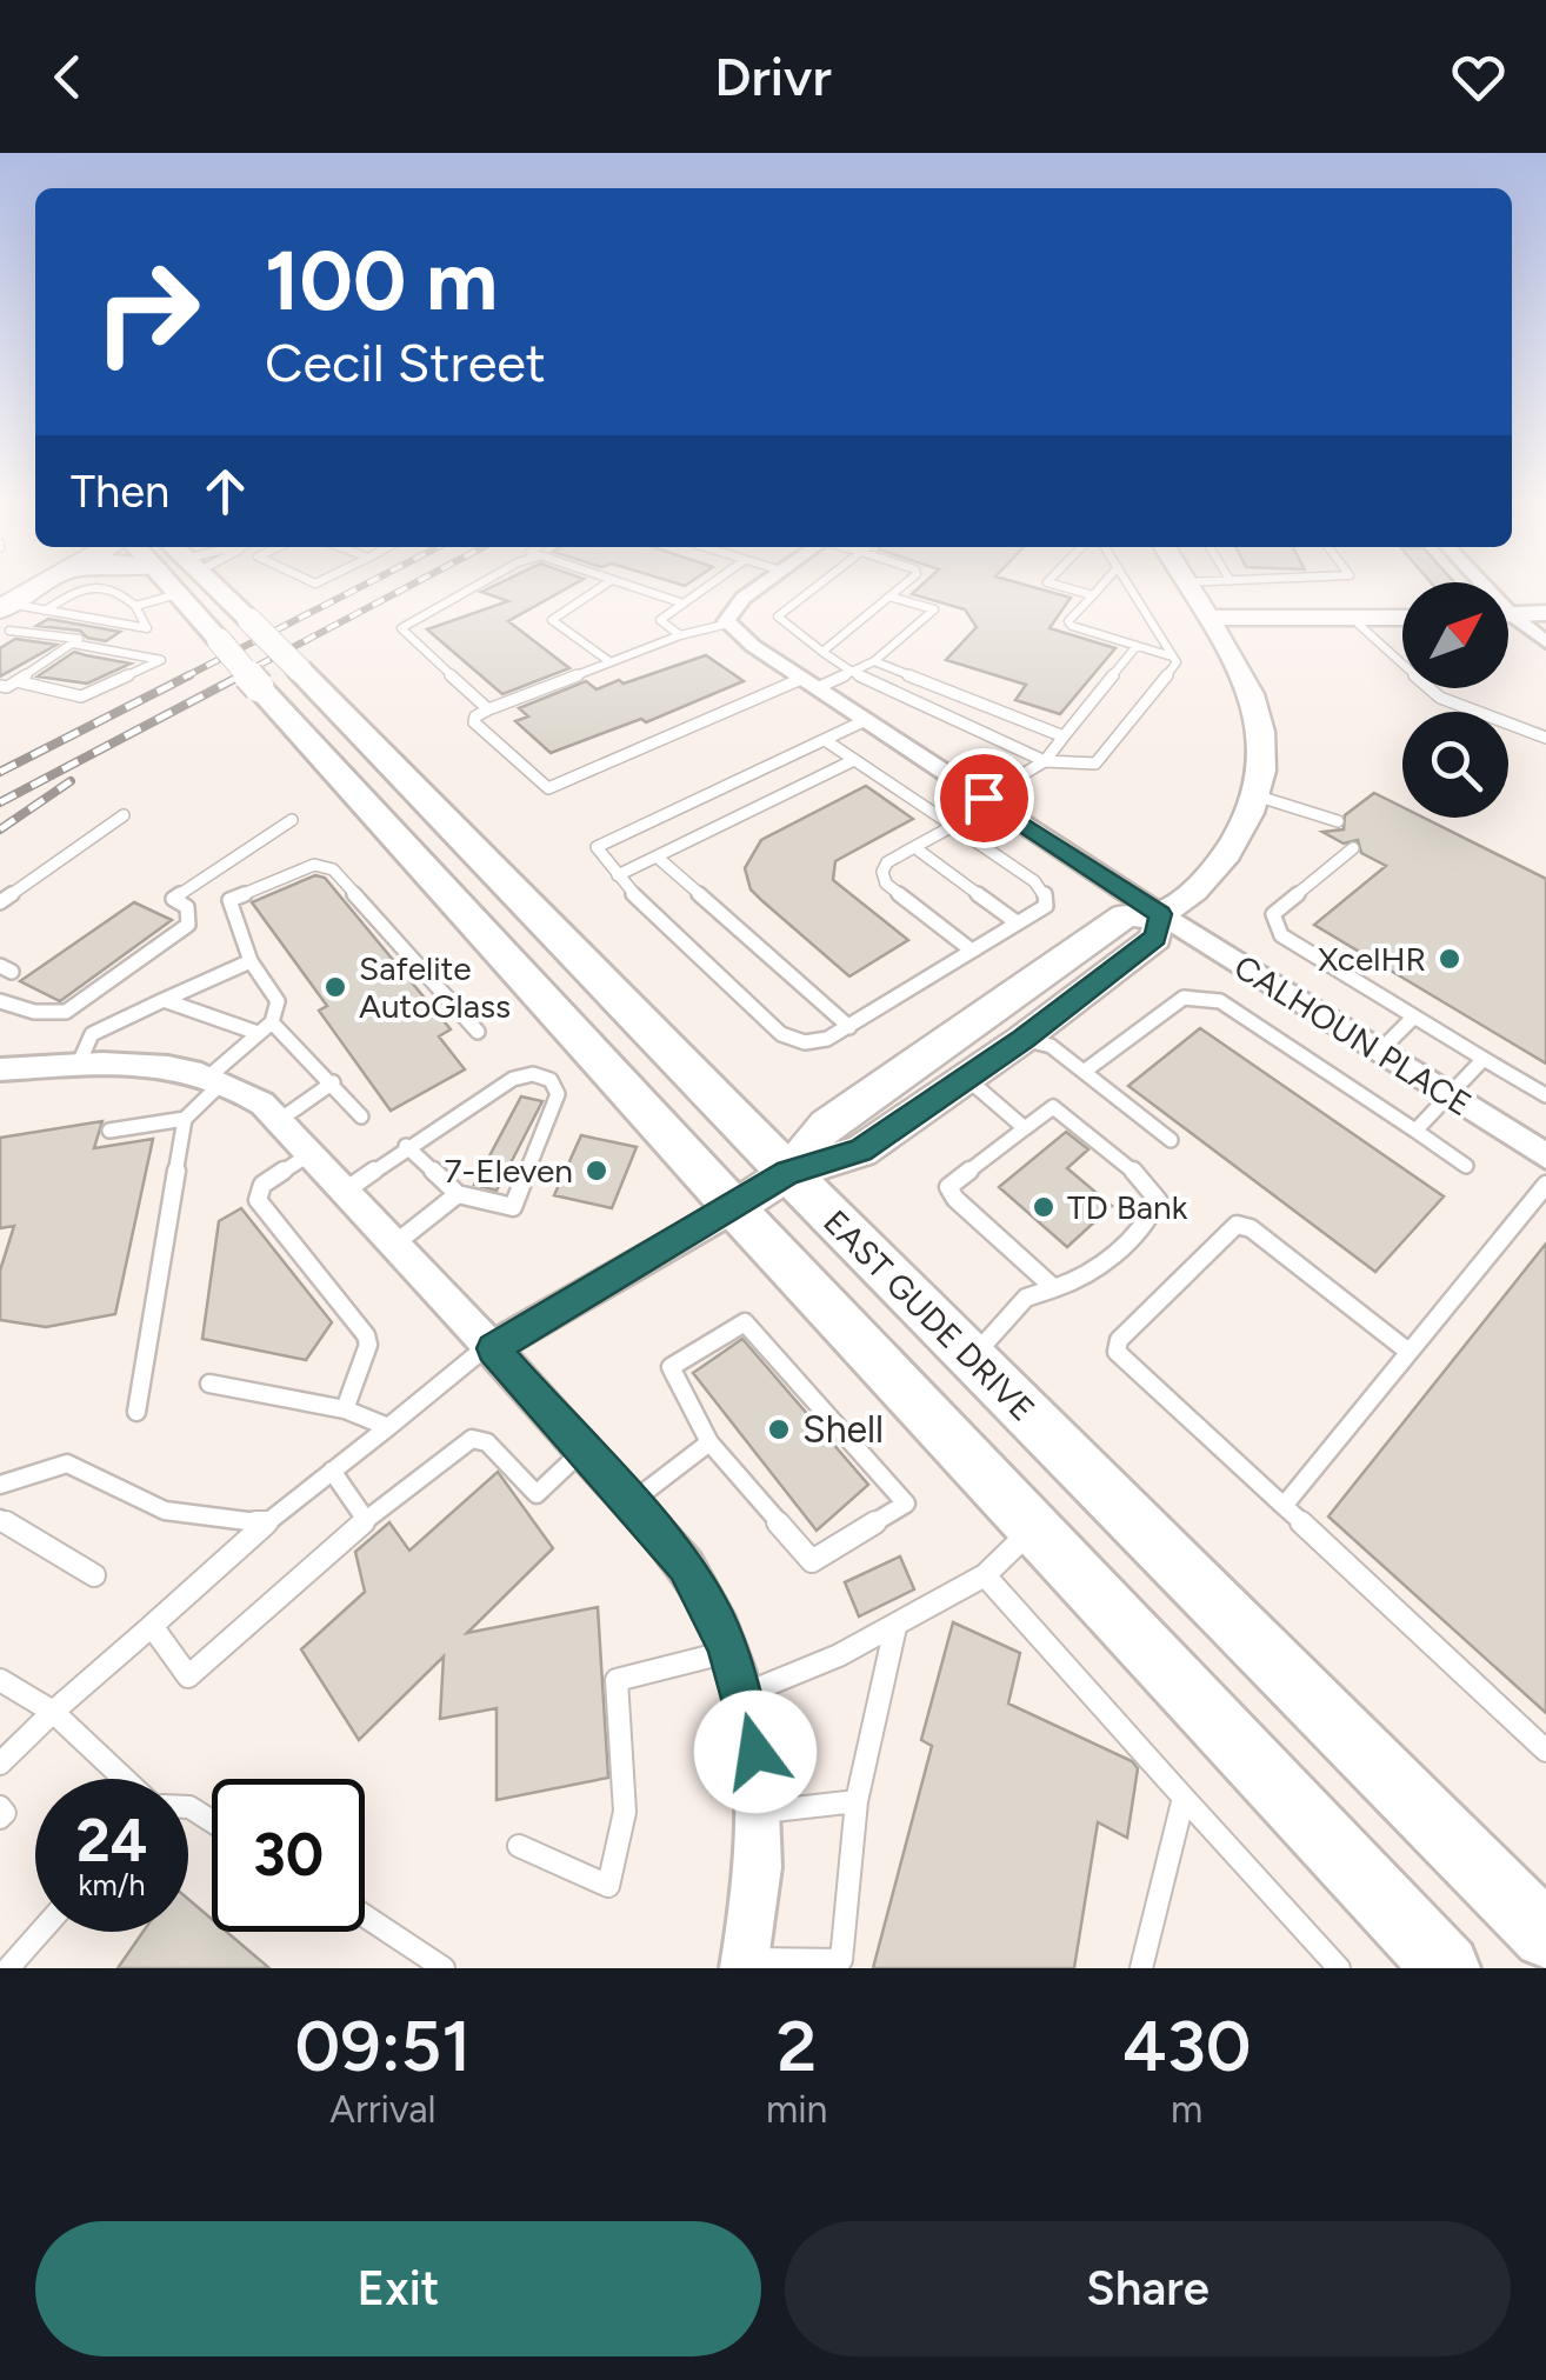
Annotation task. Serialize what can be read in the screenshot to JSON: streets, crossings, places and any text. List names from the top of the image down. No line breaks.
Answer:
{"streets":{"main road":["EAST GUDE DRIVE"],"street":["CALHOUN PLACE"]},"places":["XcelHR","Safelite AutoGlass","7-Eleven","TD Bank","Shell"],"north":"top right","page":{"header":"Drivr","turn":["100 m","Cecil Street"],"then":"Then","speed":"24 km/h","limit":"30","eta":["09:51","Arrival","2","min","430","m"],"buttons":["Exit","Share"]}}
